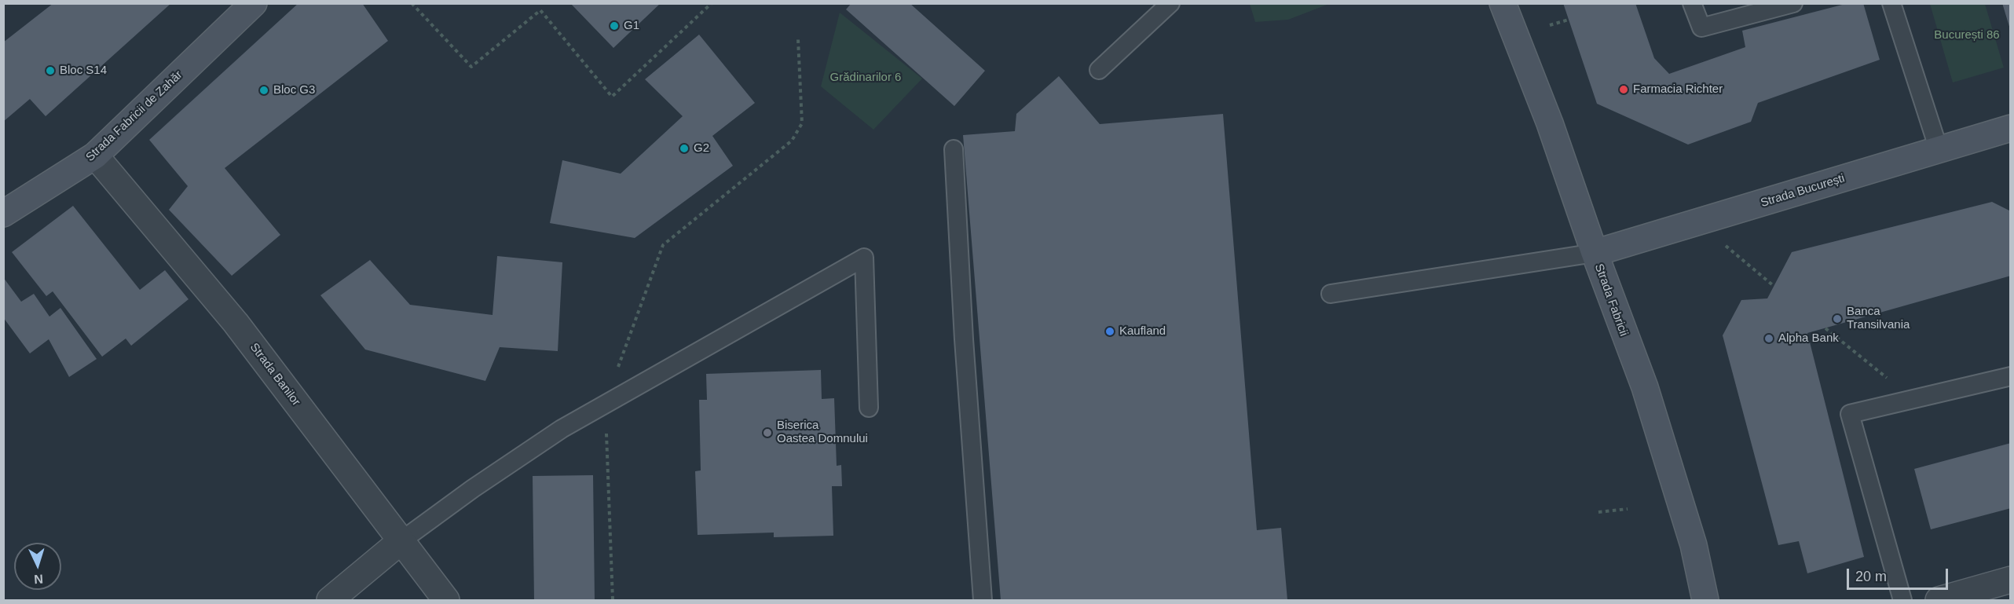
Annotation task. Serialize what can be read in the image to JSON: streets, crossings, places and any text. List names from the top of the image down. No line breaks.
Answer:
{"streets":{"main road":["Strada Fabricii de Zahăr","Strada București","Strada Fabricii"],"street":["Strada Banilor"]},"crossings":[["Strada Fabricii de Zahăr","Strada Banilor"],["Strada București","Strada Fabricii"]],"parks":["București 86","Grădinarilor 6"],"places":["G1","Bloc S14","Farmacia Richter","Bloc G3","G2","Banca Transilvania","Kaufland","Alpha Bank","Biserica Oastea Domnului"],"scale_bar":"20 m","north":"bottom"}
